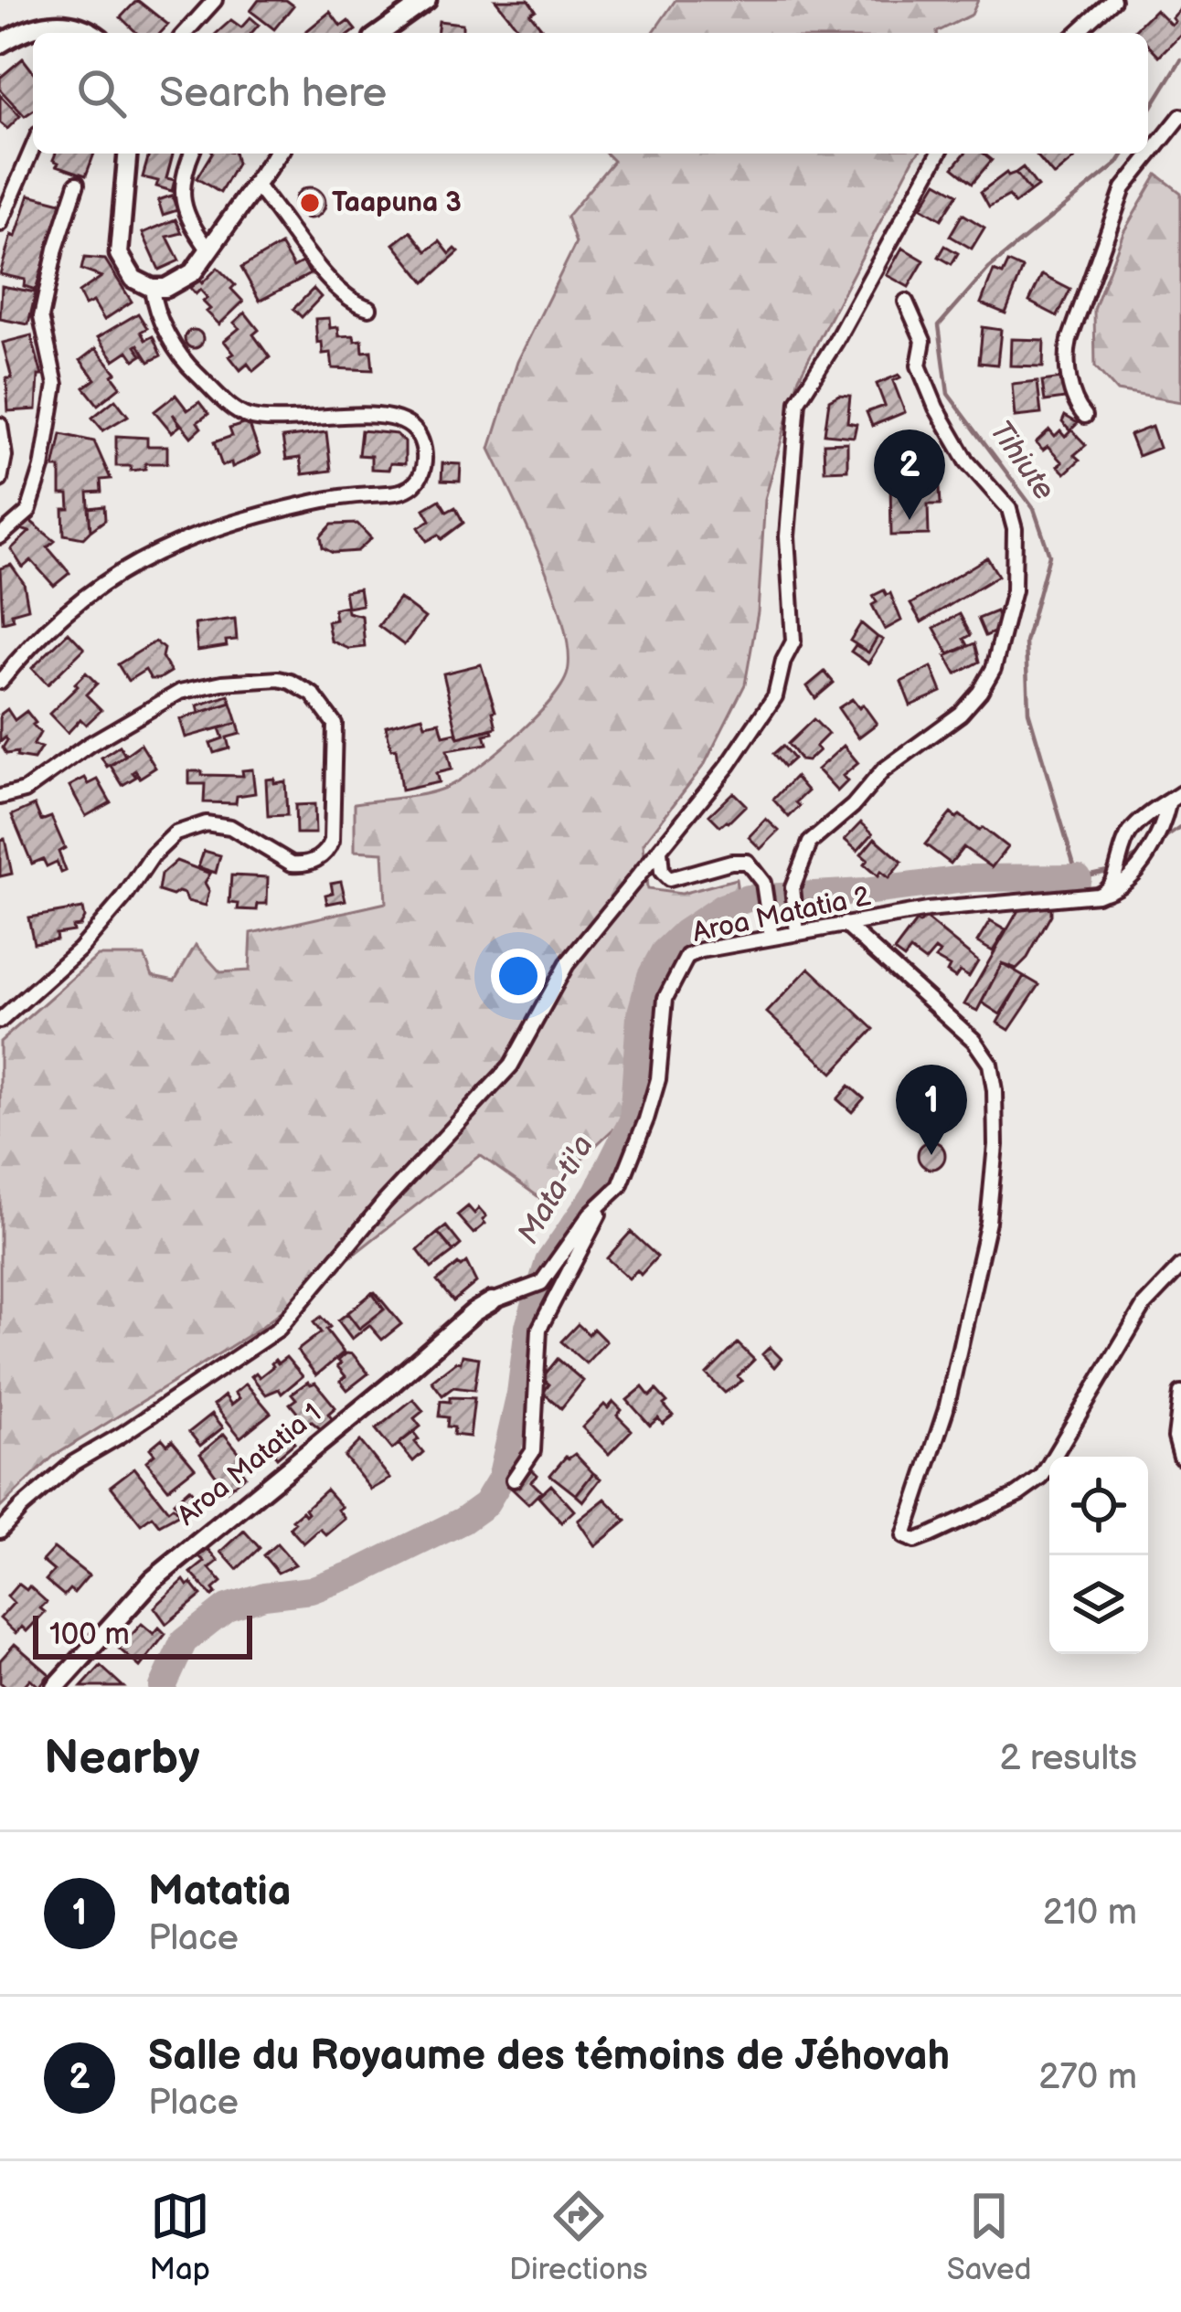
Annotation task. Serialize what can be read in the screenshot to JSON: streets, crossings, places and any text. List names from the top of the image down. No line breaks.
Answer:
{"streets":{"main road":["Aroa Matatia 1"],"street":["Aroa Matatia 2"]},"crossings":[["Aroa Matatia 2","Aroa Matatia 1"]],"water":["Tihiute","Mata-ti'a"],"places":["Taapuna 3"],"scale_bar":"100 m","page":{"search":"Search here","pins":["2","1"],"scale":"100 m","heading":["Nearby","2 results"],"list":[{"mark":"1","name":"Matatia","note":"Place","value":"210 m"},{"mark":"2","name":"Salle du Royaume des témoins de Jéhovah","note":"Place","value":"270 m"}],"nav":["Map","Directions","Saved"]}}
